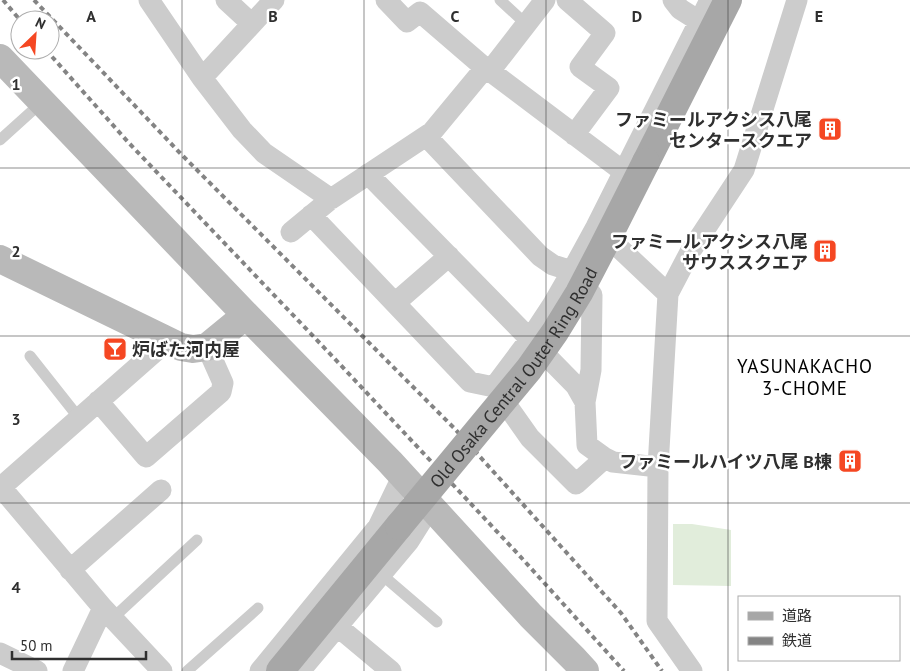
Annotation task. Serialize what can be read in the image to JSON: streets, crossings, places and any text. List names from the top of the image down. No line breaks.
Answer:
{"streets":{"main road":["Old Osaka Central Outer Ring Road"]},"districts":["YASUNAKACHO 3-CHOME"],"places":{"building":["ファミールアクシス八尾 センタースクエア","ファミールアクシス八尾 サウススクエア","ファミールハイツ八尾 B棟"],"bar":["炉ばた河内屋"]},"legend":["道路","鉄道"],"scale_bar":"50 m","north":"top right","grid":{"columns":["A","B","C","D","E"],"rows":["1","2","3","4"]}}
